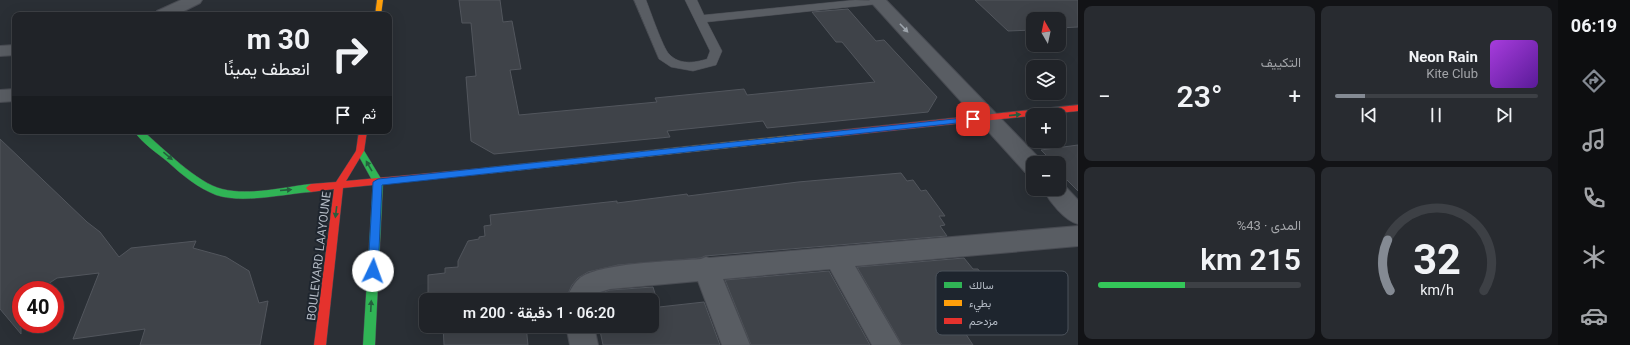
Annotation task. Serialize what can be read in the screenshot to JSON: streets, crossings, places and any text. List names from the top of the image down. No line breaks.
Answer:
{"streets":{"street":["BOULEVARD LAAYOUNE"]},"legend":["سالك","بطيء","مزدحم"],"north":"top","page":{"tabs":"06:19","tile":["التكييف",["المدى · 43%","215 km"]],"map_buttons":["+","−"],"turn":["30 m","انعطف يمينًا"],"song":["Neon Rain","Kite Club"],"heat":["−","23°","+"],"then":"ثم","limit":"40","trip":"06:20 · 1 دقيقة · 200 m","gauge":["32","km/h"]}}
